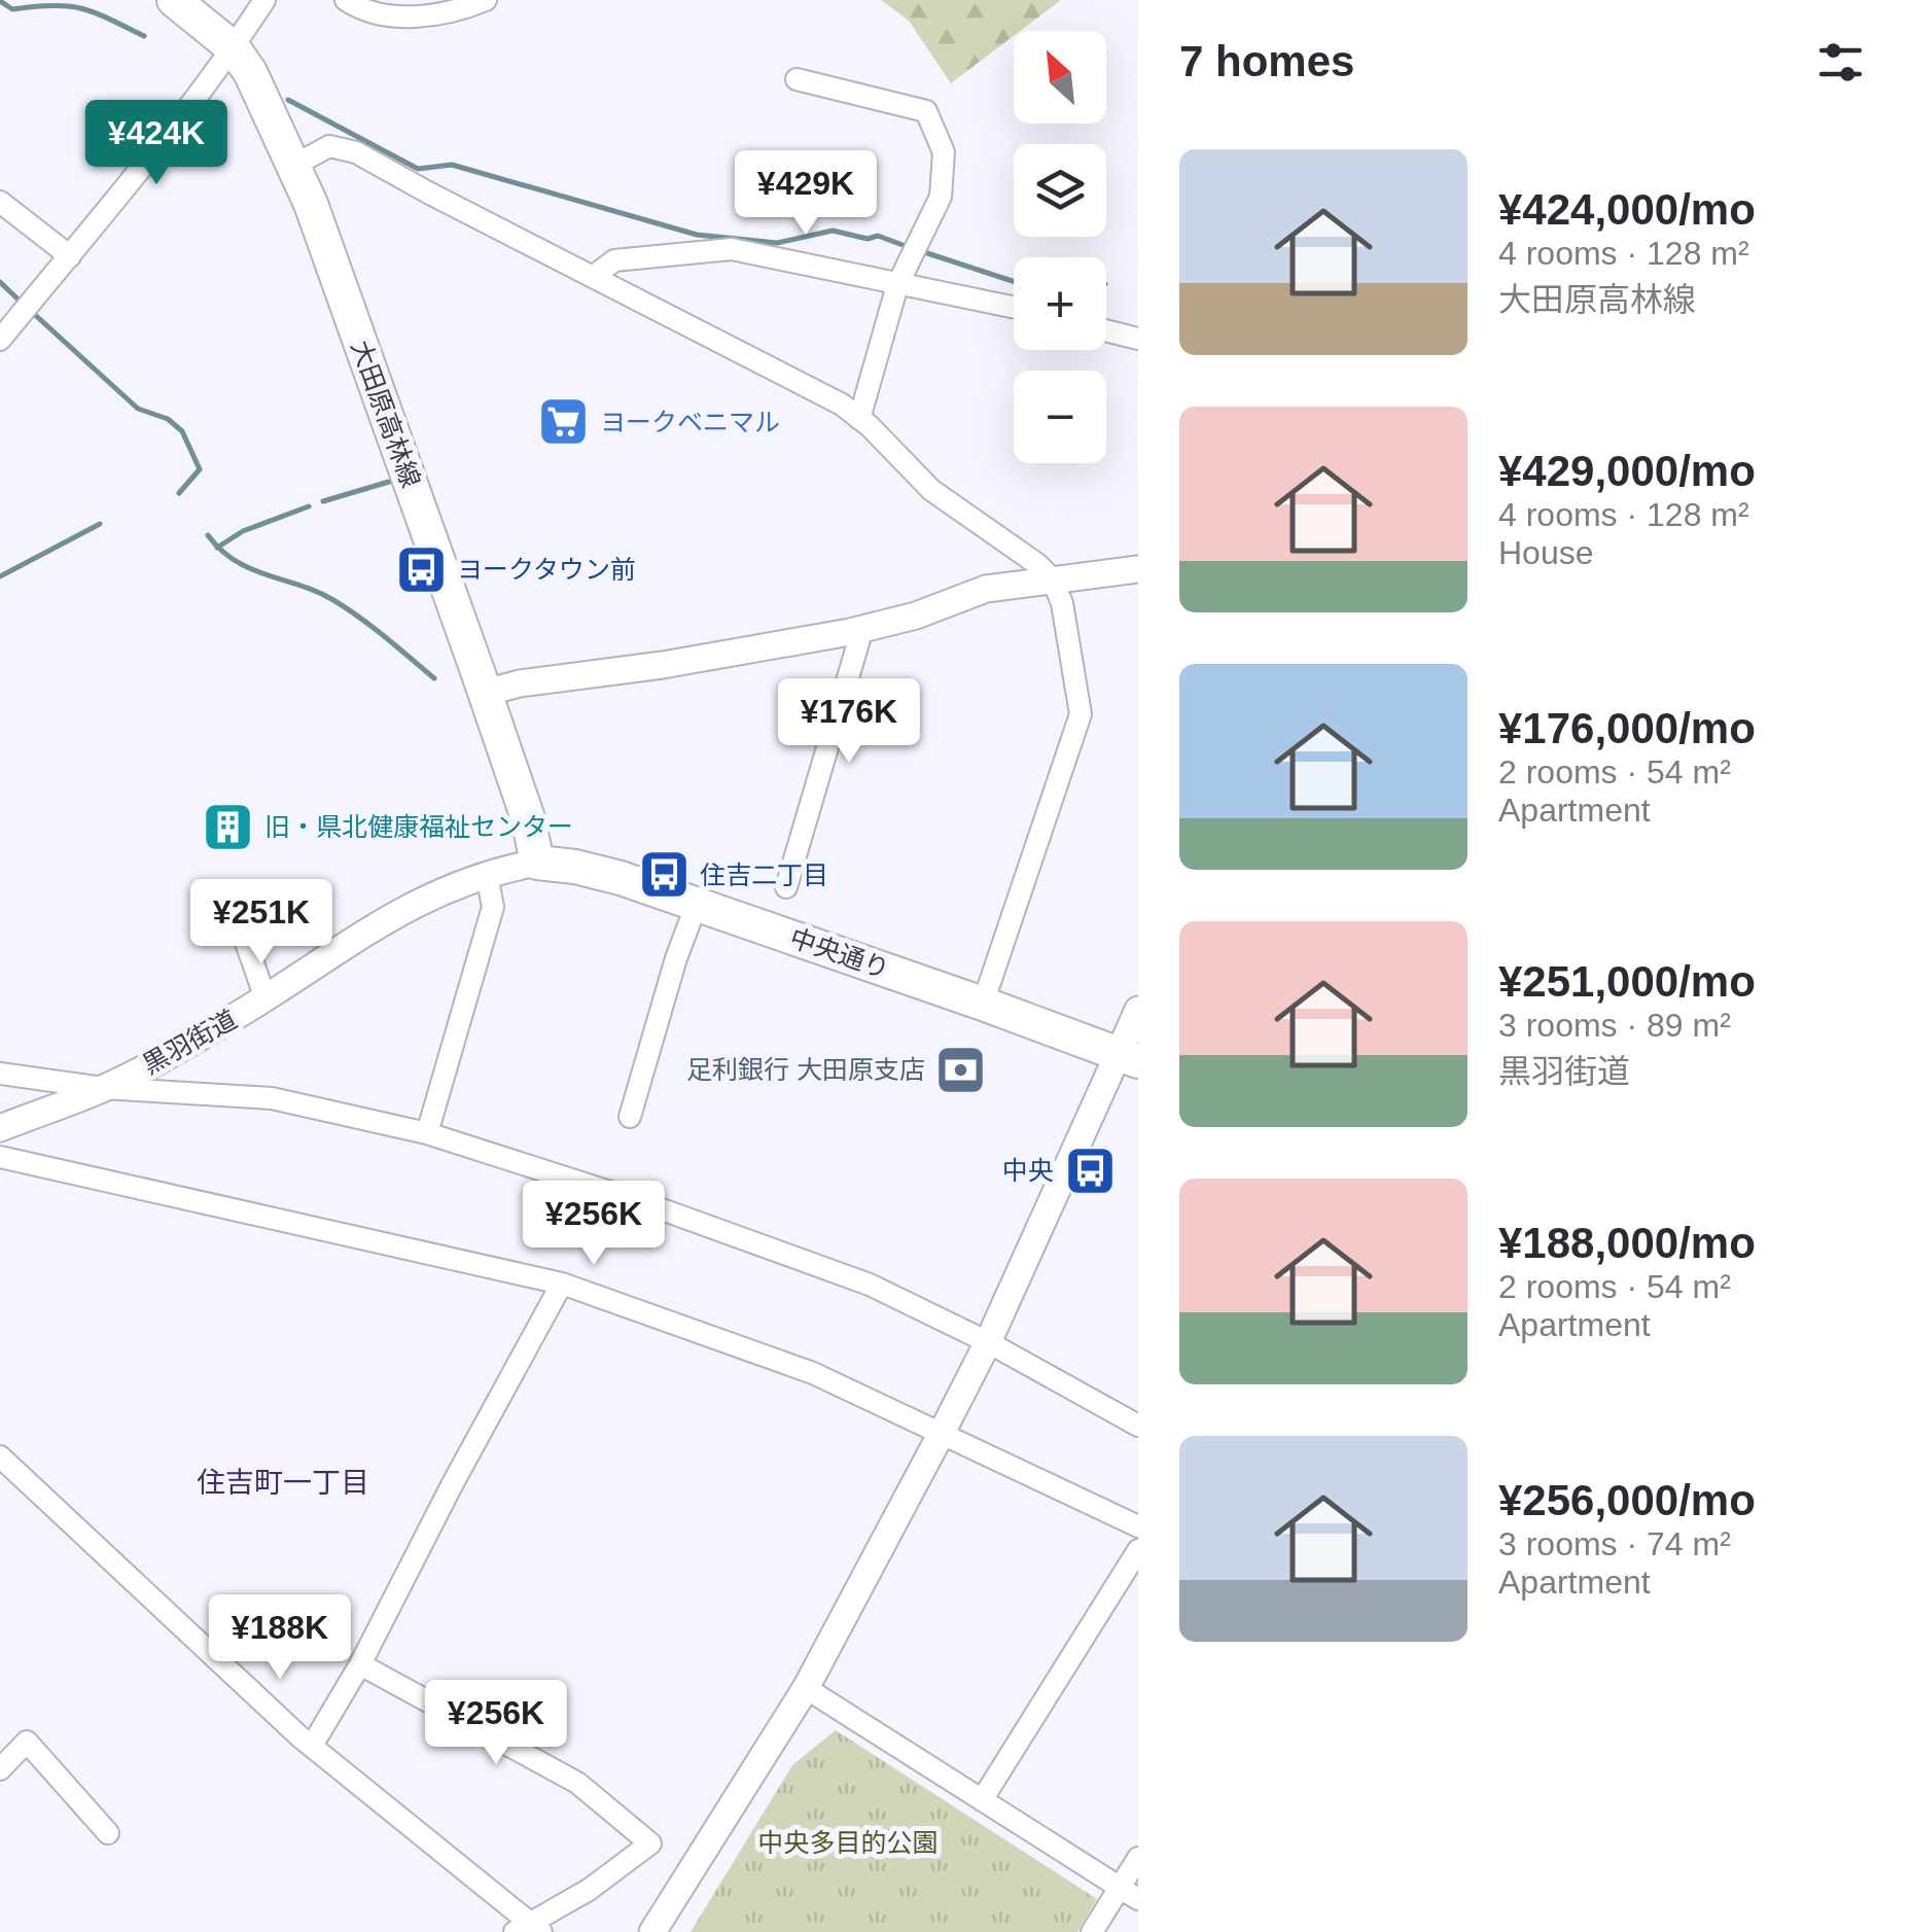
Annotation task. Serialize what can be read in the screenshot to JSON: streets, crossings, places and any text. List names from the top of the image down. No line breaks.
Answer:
{"streets":{"main road":["大田原高林線","中央通り"],"street":["黒羽街道"]},"crossings":[["大田原高林線","中央通り"],["大田原高林線","黒羽街道"],["中央通り","黒羽街道"]],"districts":["住吉町一丁目"],"parks":["中央多目的公園"],"places":{"supermarket":["ヨークベニマル"],"bus stop":["ヨークタウン前","住吉二丁目","中央"],"building":["旧・県北健康福祉センター"],"bank":["足利銀行 大田原支店"]},"north":"top left","page":{"heading":"7 homes","map_buttons":["+","−"],"price":["¥424K","¥429K","¥176K","¥251K","¥256K","¥188K","¥256K"],"list":[{"name":"¥424,000/mo","note":"4 rooms · 128 m² · 大田原高林線"},{"name":"¥429,000/mo","note":"4 rooms · 128 m² · House"},{"name":"¥176,000/mo","note":"2 rooms · 54 m² · Apartment"},{"name":"¥251,000/mo","note":"3 rooms · 89 m² · 黒羽街道"},{"name":"¥188,000/mo","note":"2 rooms · 54 m² · Apartment"},{"name":"¥256,000/mo","note":"3 rooms · 74 m² · Apartment"}]}}
